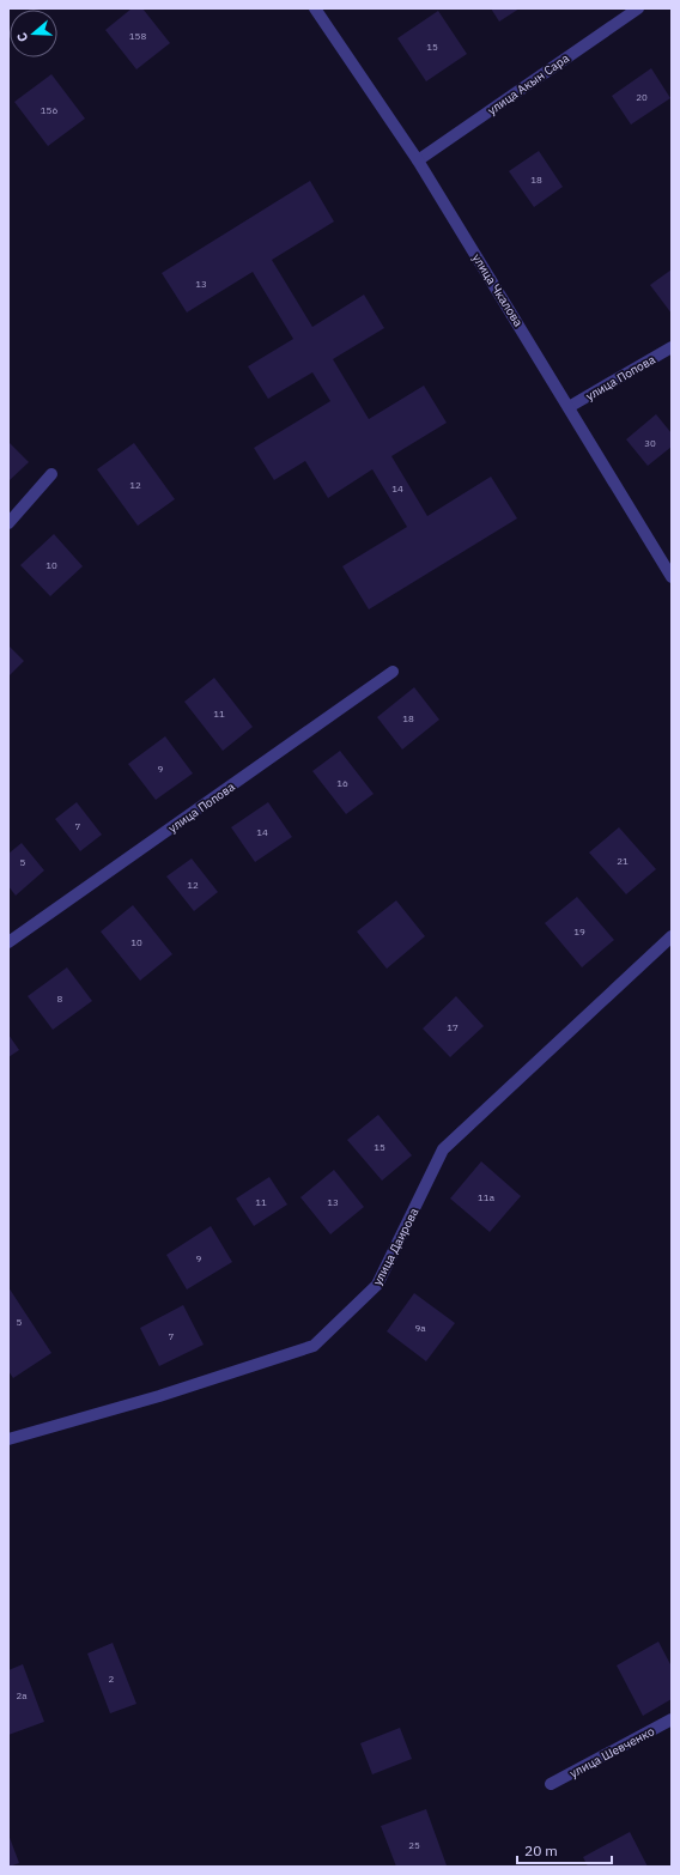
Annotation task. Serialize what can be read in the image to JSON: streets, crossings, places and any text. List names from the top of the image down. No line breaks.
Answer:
{"streets":{"street":["улица Акын Сара","улица Чкалова","улица Попова","улица Даирова","улица Шевченко"]},"crossings":[["улица Акын Сара","улица Чкалова"],["улица Чкалова","улица Попова"]],"house_numbers":["158","15","20","156","18","13","30","12","14","10","11","18","9","16","7","14","21","5","12","19","10","8","17","15","11а","11","13","9","5","9а","7","2","2а","25"],"scale_bar":"20 m","north":"left"}
